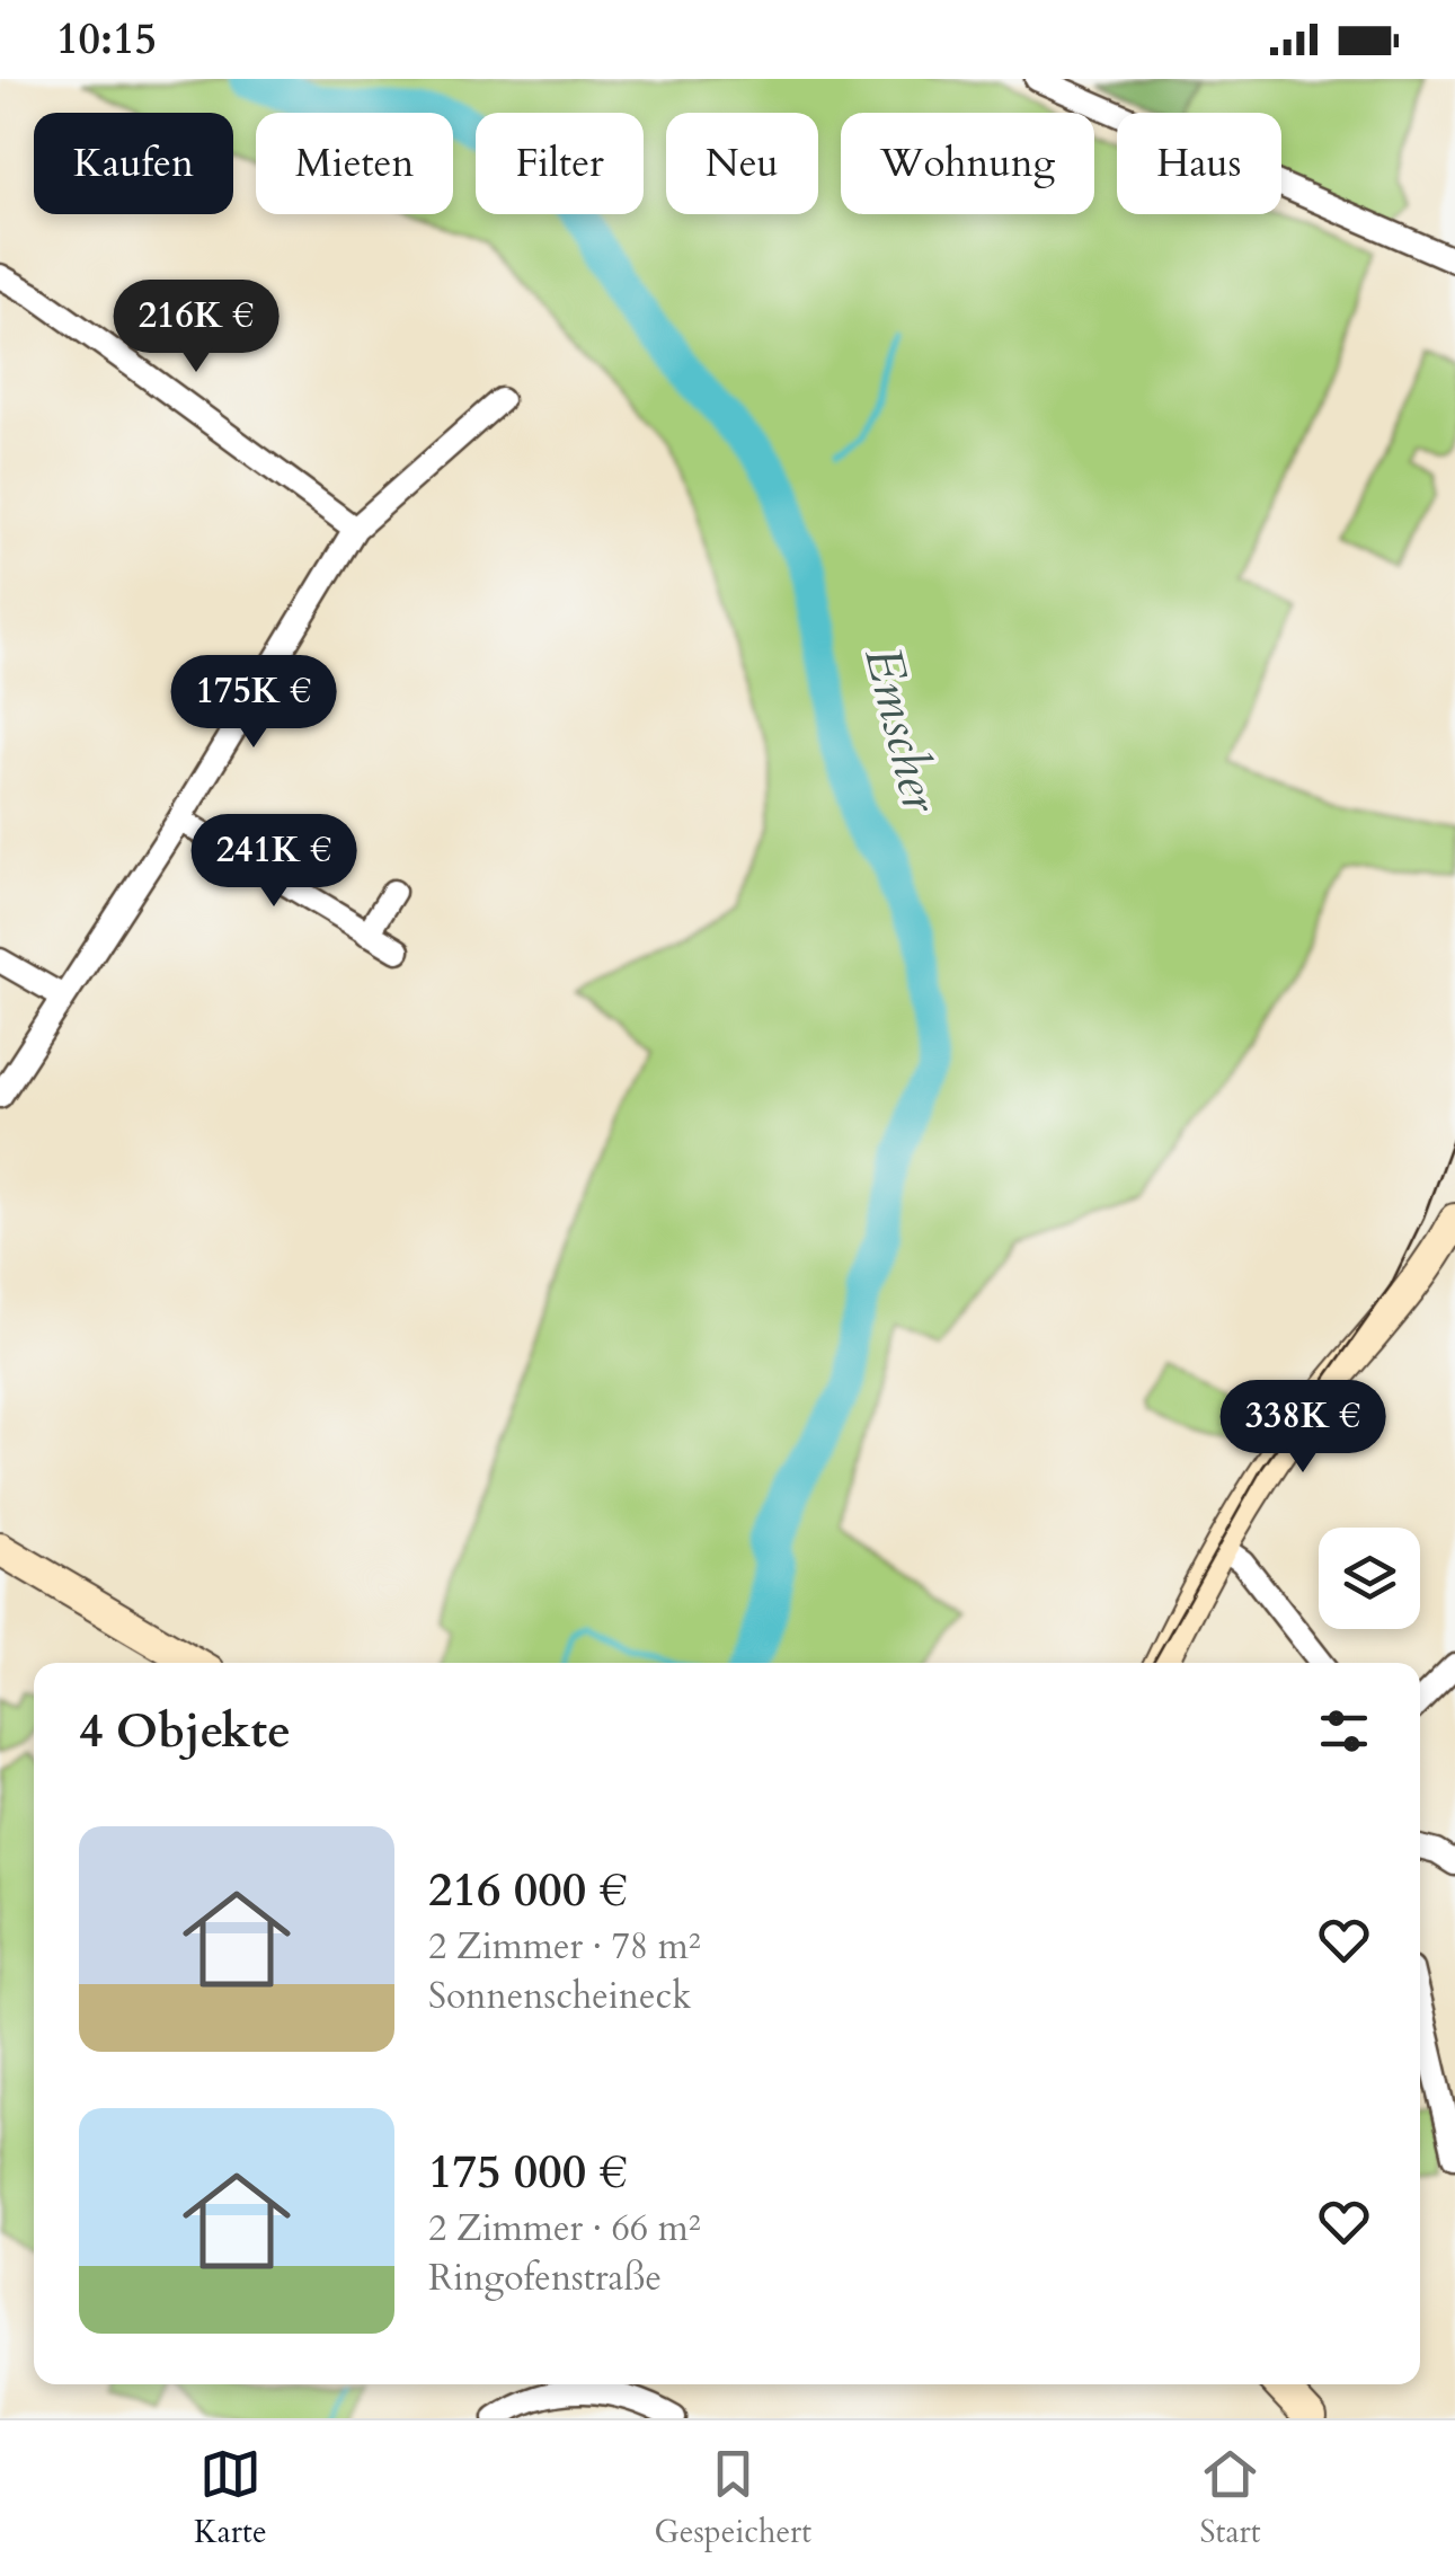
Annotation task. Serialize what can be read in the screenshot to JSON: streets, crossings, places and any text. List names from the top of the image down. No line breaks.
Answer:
{"water":["Emscher"],"page":{"status":"10:15","chip":["Kaufen","Mieten","Filter","Neu","Wohnung","Haus"],"price":["216K €","175K €","241K €","338K €"],"heading":"4 Objekte","list":[{"name":"216 000 €","note":"2 Zimmer · 78 m² · Sonnenscheineck"},{"name":"175 000 €","note":"2 Zimmer · 66 m² · Ringofenstraße"}],"tabs":["Karte","Gespeichert","Start"]}}
